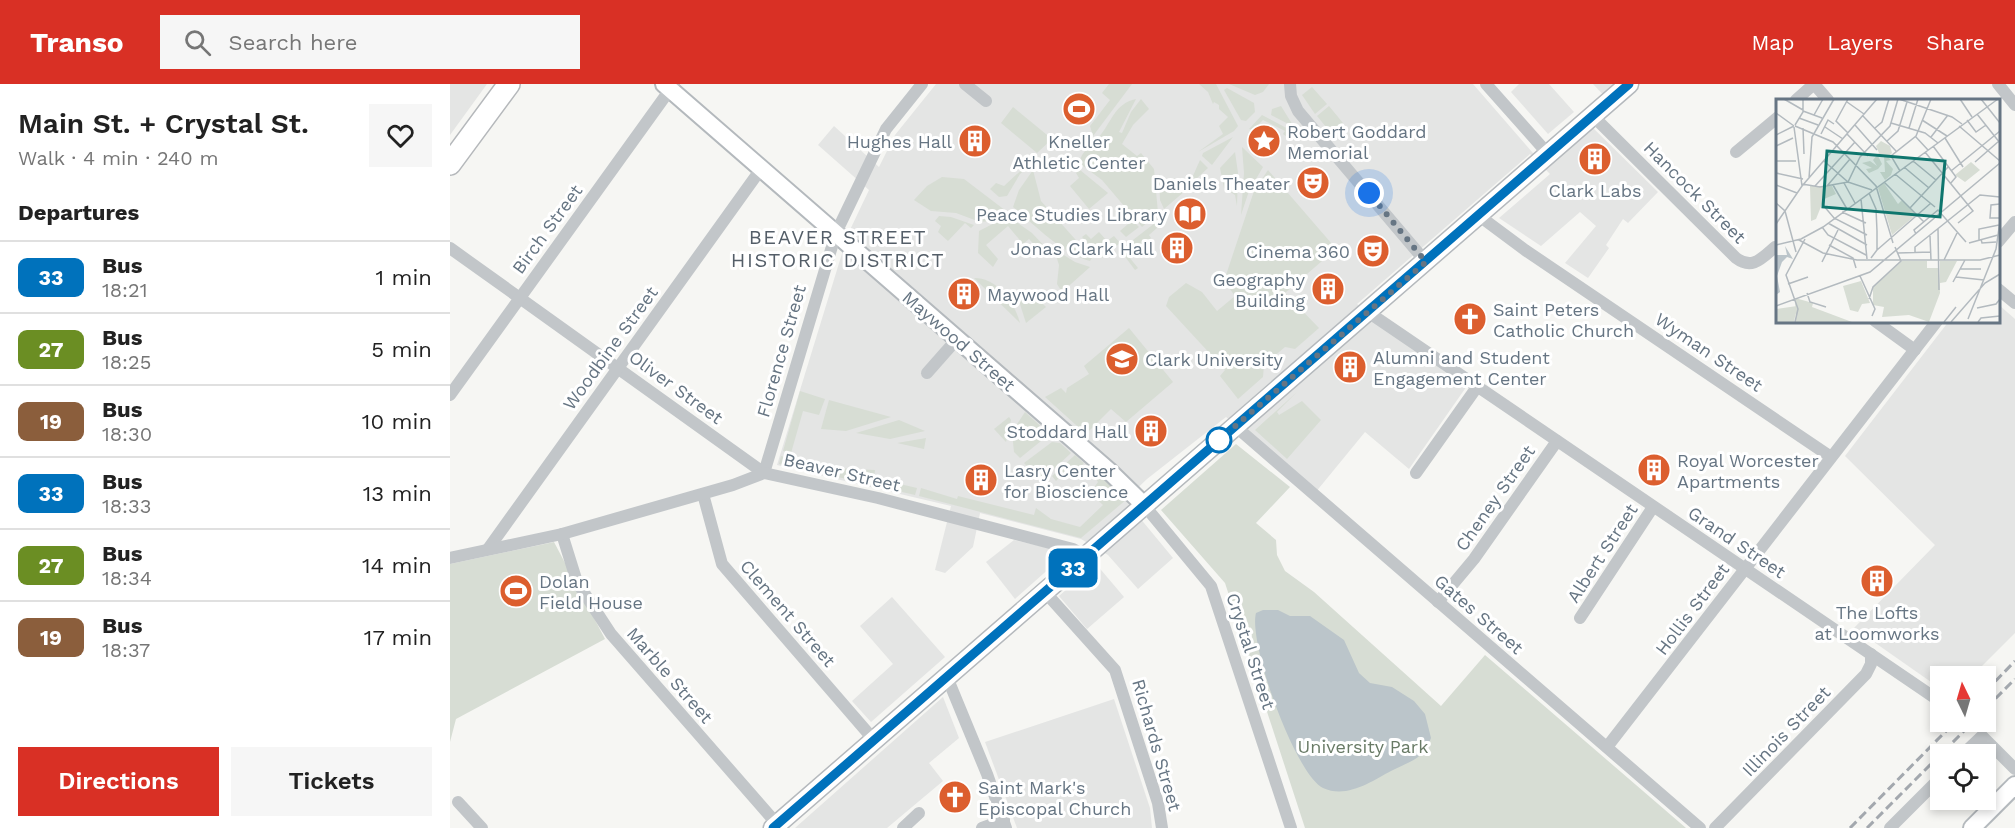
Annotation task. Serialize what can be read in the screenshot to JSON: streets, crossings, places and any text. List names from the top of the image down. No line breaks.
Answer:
{"streets":{"street":["Hancock Street","Birch Street","Maywood Street","Woodbine Street","Florence Street","Wyman Street","Oliver Street","Beaver Street","Cheney Street","Grand Street","Albert Street","Hollis Street","Clement Street","Gates Street","Crystal Street","Marble Street","Illinois Street","Richards Street"]},"crossings":[["Birch Street","Maywood Street"],["Birch Street","Oliver Street"],["Maywood Street","Woodbine Street"],["Maywood Street","Florence Street"],["Maywood Street","Crystal Street"],["Woodbine Street","Oliver Street"],["Woodbine Street","Beaver Street"],["Florence Street","Oliver Street"],["Florence Street","Beaver Street"],["Wyman Street","Hollis Street"],["Oliver Street","Beaver Street"],["Beaver Street","Clement Street"],["Beaver Street","Marble Street"],["Cheney Street","Grand Street"],["Cheney Street","Gates Street"],["Grand Street","Albert Street"],["Grand Street","Hollis Street"],["Grand Street","Illinois Street"],["Hollis Street","Gates Street"]],"districts":["BEAVER STREET HISTORIC DISTRICT"],"parks":["University Park"],"places":{"sports":["Kneller Athletic Center","Dolan Field House"],"building":["Hughes Hall","Clark Labs","Jonas Clark Hall","Geography Building","Maywood Hall","Alumni and Student Engagement Center","Stoddard Hall","Royal Worcester Apartments","Lasry Center for Bioscience","The Lofts at Loomworks"],"place":["Robert Goddard Memorial"],"theatre":["Daniels Theater","Cinema 360"],"library":["Peace Studies Library"],"church":["Saint Peters Catholic Church","Saint Mark's Episcopal Church"],"school or university":["Clark University"]},"lines":["bus line 33"],"north":"top","page":{"header":"Transo","search":"Search here","nav":["Map","Layers","Share"],"heading":[["Main St. + Crystal St.","Walk · 4 min · 240 m"],"Departures"],"on_map":"33","list":[{"mark":"33","name":"Bus","note":"18:21","value":"1 min"},{"mark":"27","name":"Bus","note":"18:25","value":"5 min"},{"mark":"19","name":"Bus","note":"18:30","value":"10 min"},{"mark":"33","name":"Bus","note":"18:33","value":"13 min"},{"mark":"27","name":"Bus","note":"18:34","value":"14 min"},{"mark":"19","name":"Bus","note":"18:37","value":"17 min"}],"buttons":["Directions","Tickets"]}}
